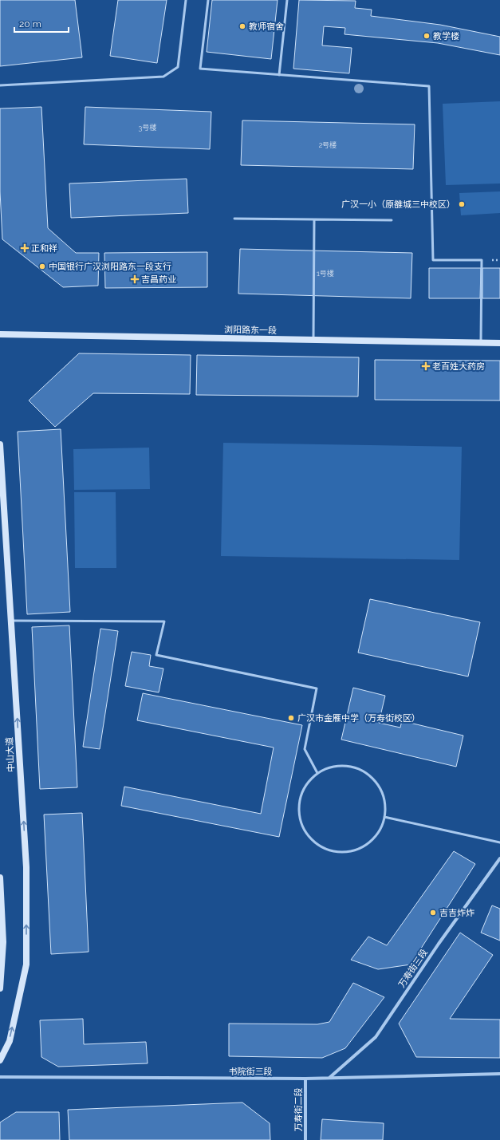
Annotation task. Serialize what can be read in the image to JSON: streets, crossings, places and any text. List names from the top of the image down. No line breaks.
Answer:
{"streets":{"main road":["浏阳路东一段","中山大道"],"street":["万寿街三段","书院街三段","万寿街二段"]},"crossings":[["万寿街三段","书院街三段"],["书院街三段","万寿街二段"]],"one_way":["中山大道"],"places":{"other":["教师宿舍","教学楼","广汉一小（原雒城三中校区）","中国银行广汉浏阳路东一段支行","广汉市金雁中学（万寿街校区）","吉吉炸炸"],"health":["正和祥","吉昌药业","老百姓大药房"]},"house_numbers":["3号楼","2号楼","1号楼"],"scale_bar":"20 m"}
